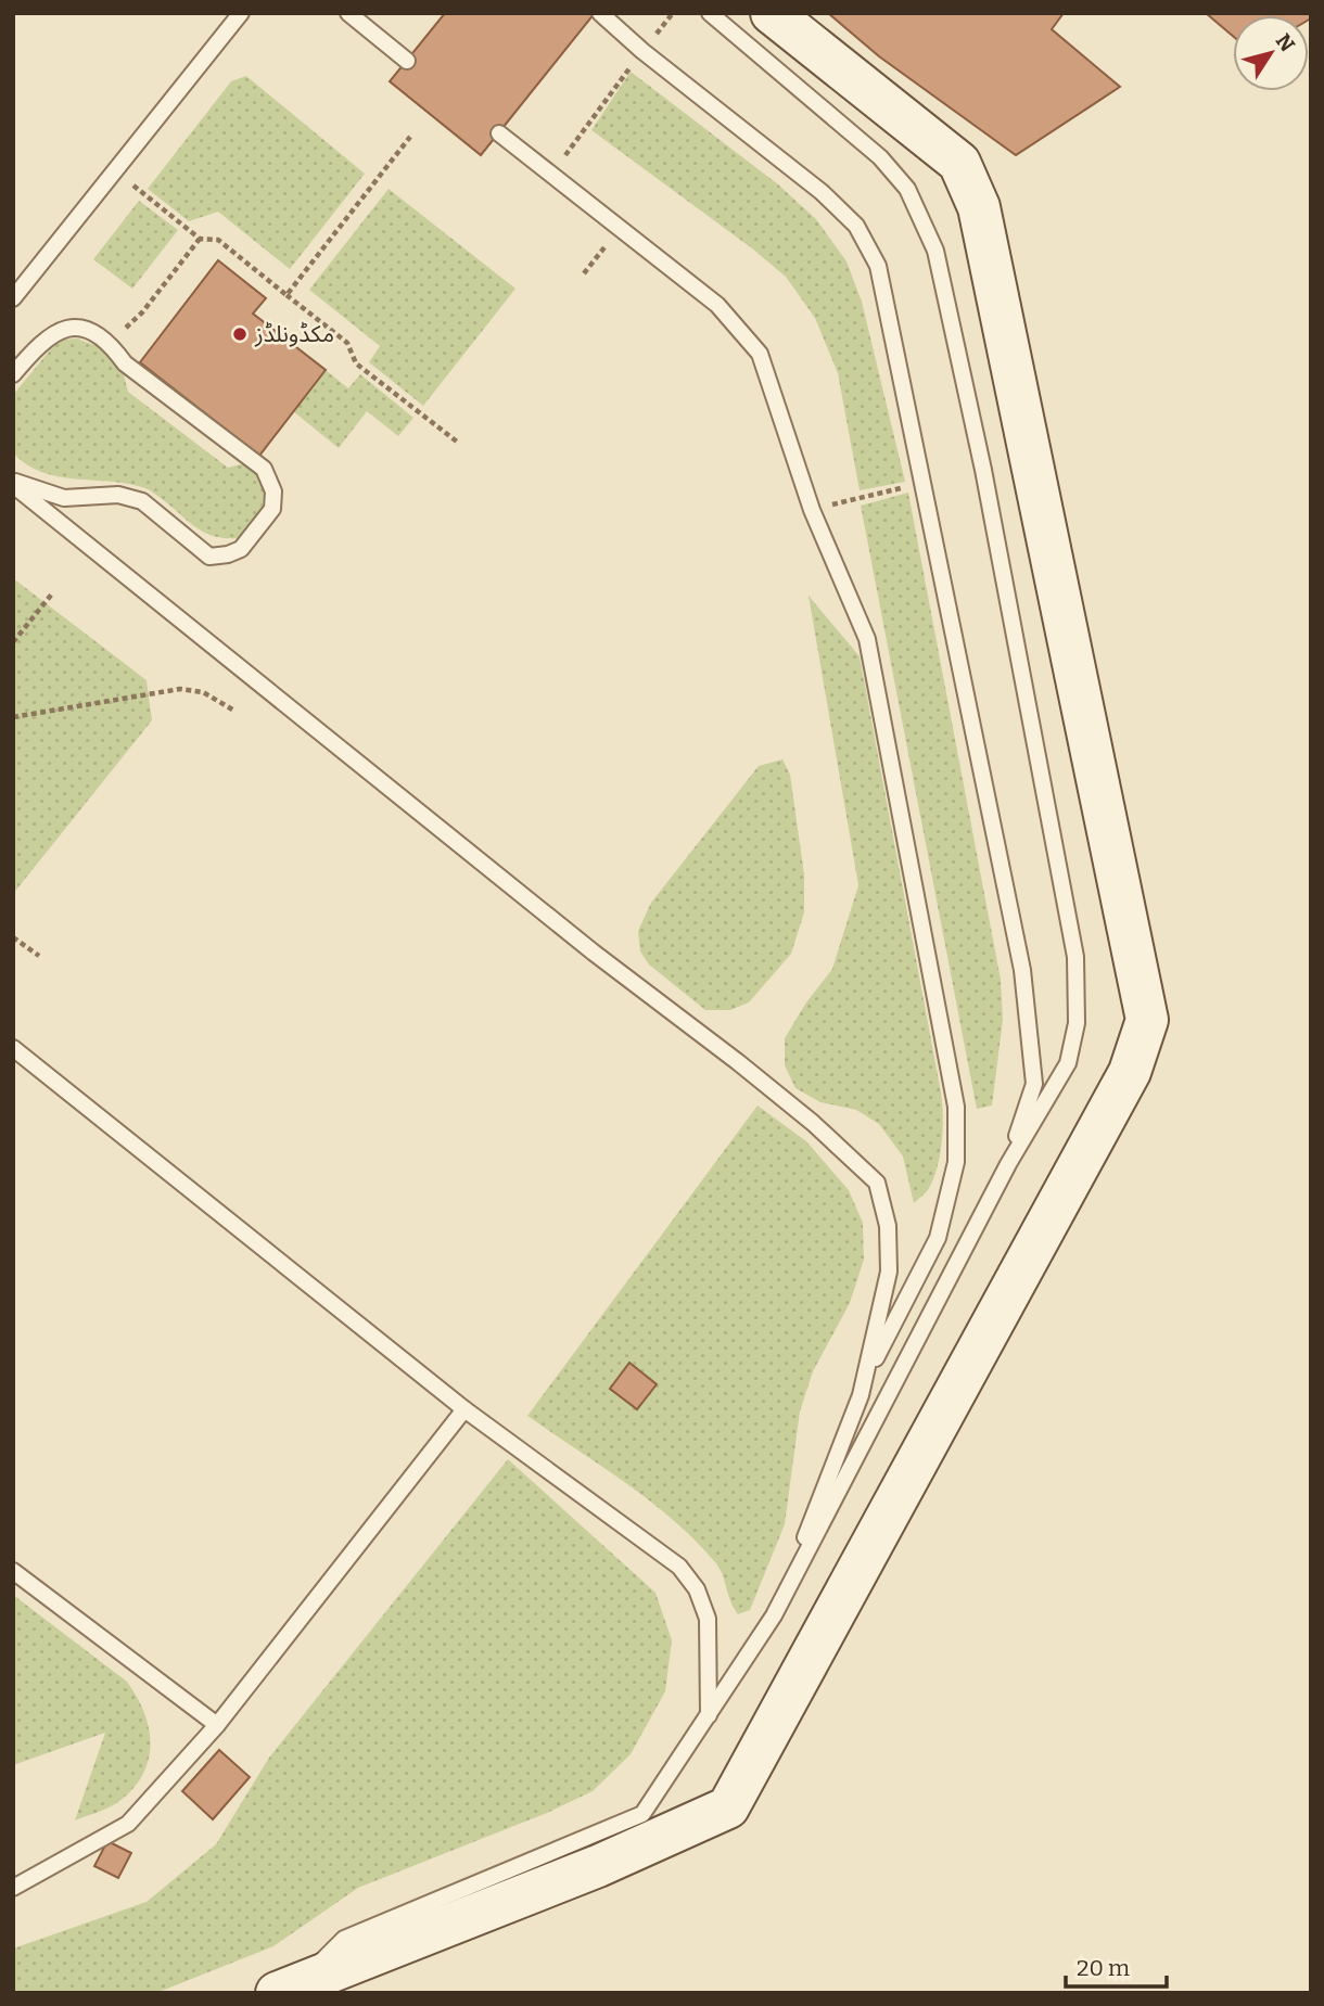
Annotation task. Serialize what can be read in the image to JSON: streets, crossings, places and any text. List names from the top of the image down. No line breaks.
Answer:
{"places":["مکڈونلڈز"],"scale_bar":"20 m","north":"top right"}
